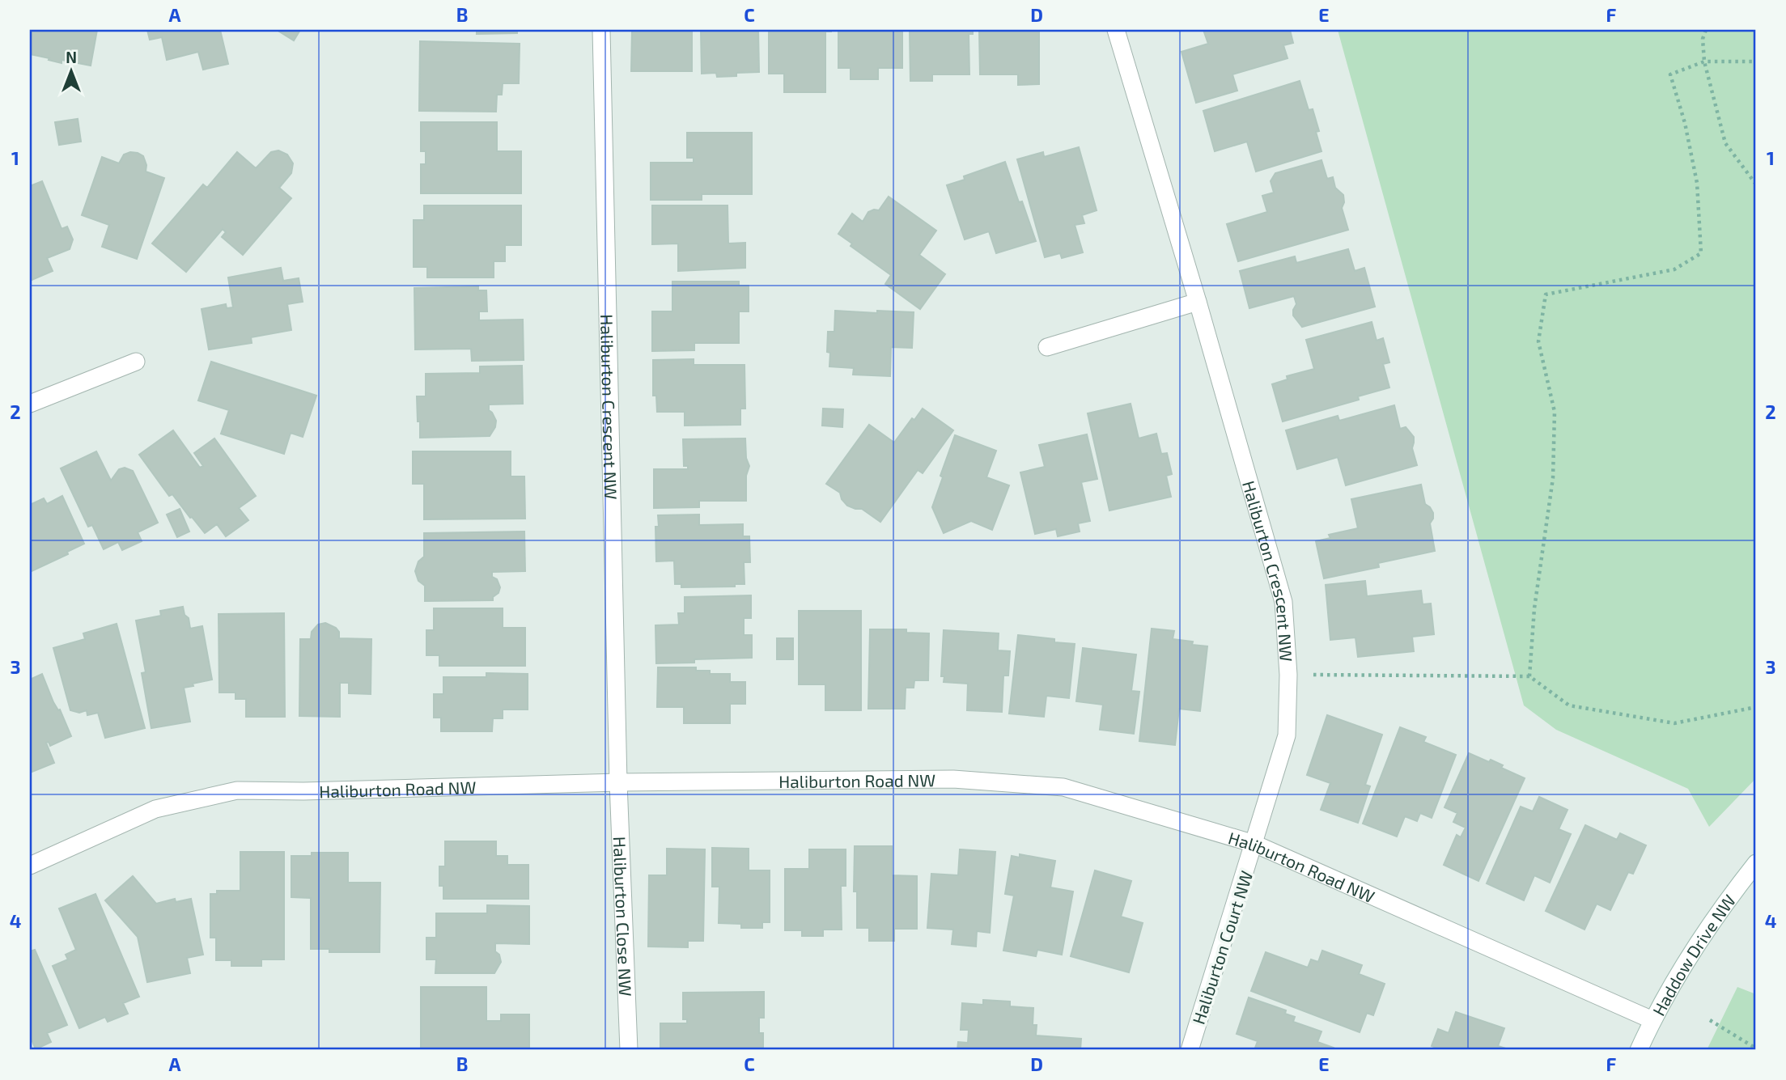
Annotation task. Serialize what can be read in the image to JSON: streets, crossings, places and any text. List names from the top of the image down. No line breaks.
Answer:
{"streets":{"street":["Haliburton Crescent NW","Haliburton Road NW","Haliburton Close NW","Haliburton Court NW","Haddow Drive NW"]},"crossings":[["Haliburton Crescent NW","Haliburton Road NW"],["Haliburton Crescent NW","Haliburton Close NW"],["Haliburton Crescent NW","Haliburton Court NW"],["Haliburton Road NW","Haliburton Close NW"],["Haliburton Road NW","Haliburton Court NW"],["Haliburton Road NW","Haddow Drive NW"]],"north":"top","grid":{"columns":["A","B","C","D","E","F"],"rows":["1","2","3","4"]}}
